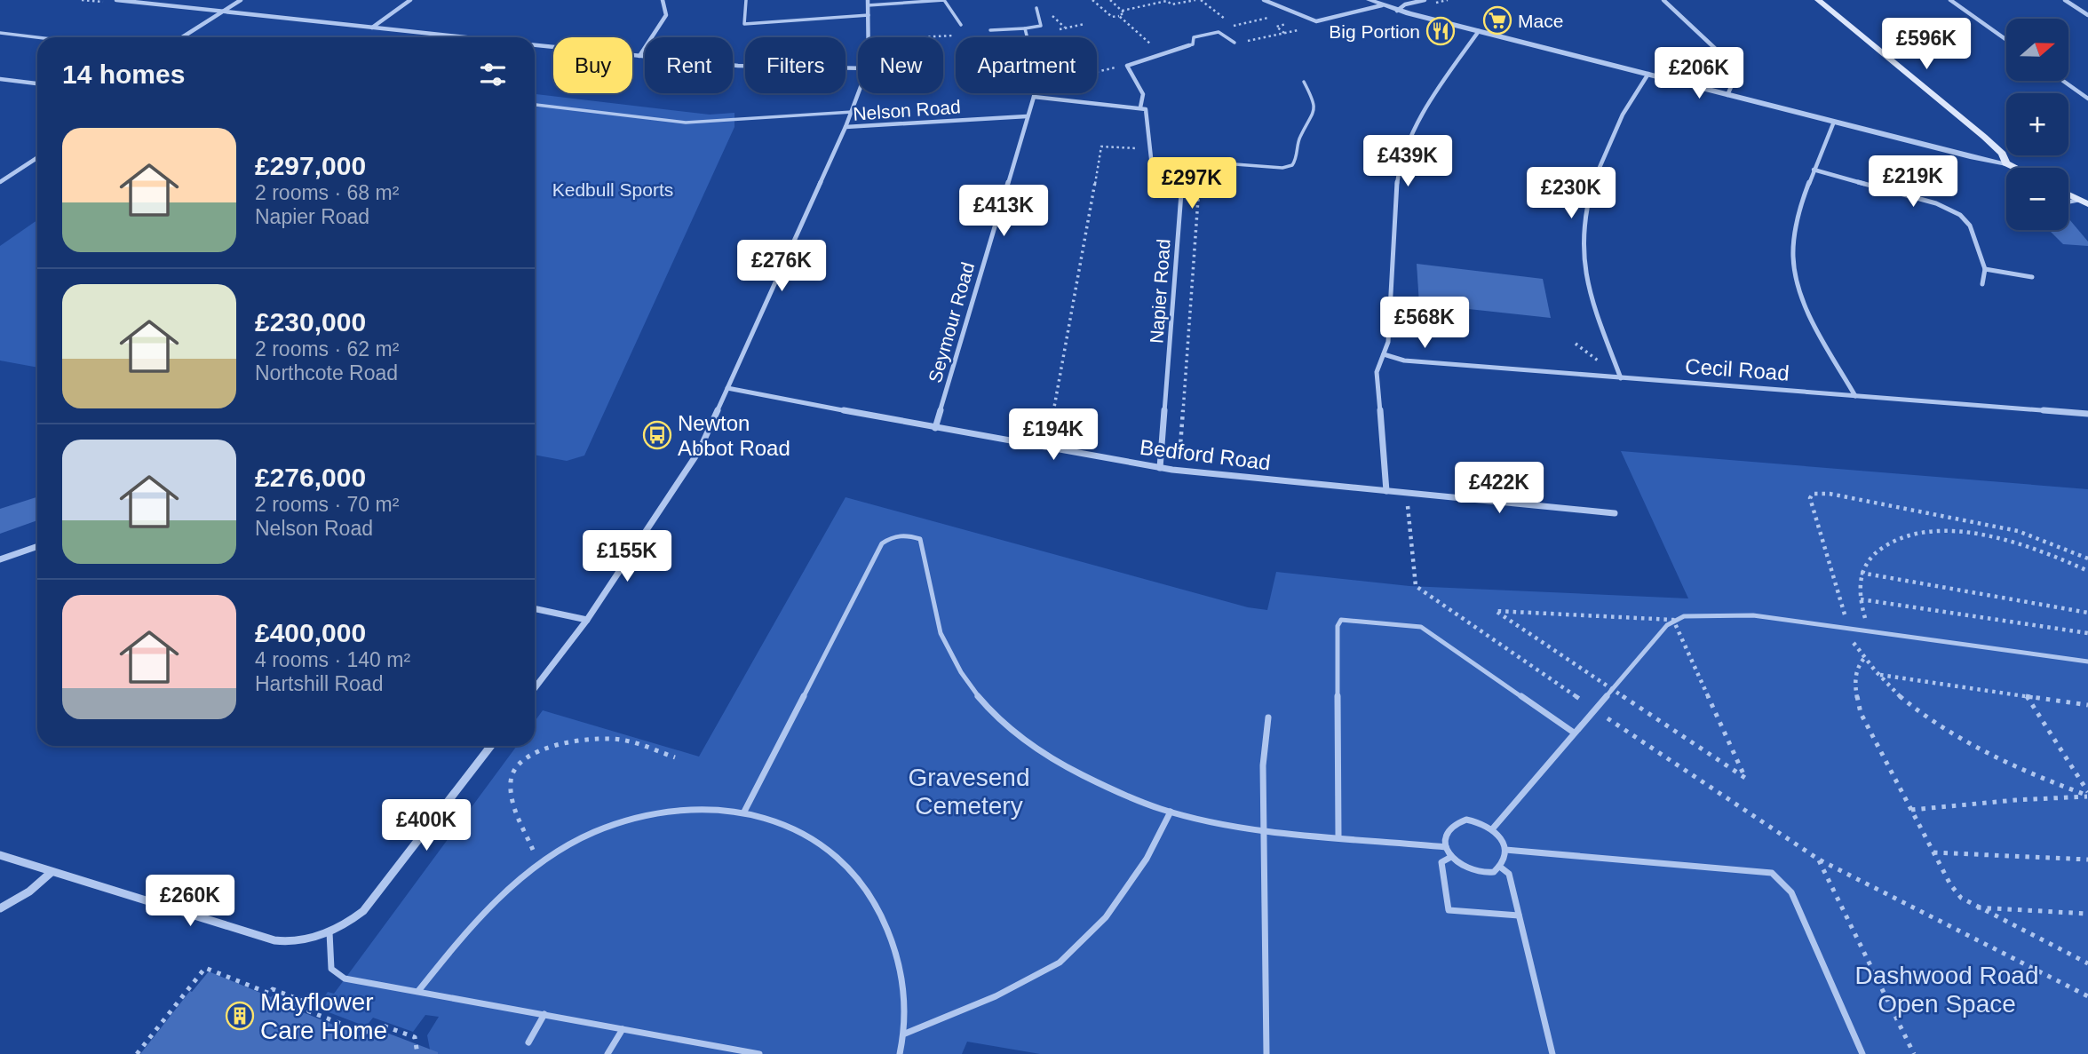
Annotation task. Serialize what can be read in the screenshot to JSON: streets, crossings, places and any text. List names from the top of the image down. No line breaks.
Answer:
{"streets":{"street":["Nelson Road","Napier Road","Seymour Road","Cecil Road","Bedford Road"]},"crossings":[["Nelson Road","Seymour Road"],["Nelson Road","Bedford Road"],["Napier Road","Bedford Road"],["Seymour Road","Bedford Road"]],"parks":["Kedbull Sports","Gravesend Cemetery","Dashwood Road Open Space"],"places":{"supermarket":["Mace"],"restaurant":["Big Portion"],"bus stop":["Newton Abbot Road"],"building":["Mayflower Care Home"]},"north":"right","page":{"price":["£596K","£206K","£439K","£219K","£297K","£230K","£413K","£276K","£568K","£194K","£422K","£155K","£400K","£260K"],"map_buttons":["+","−"],"chip":["Buy","Rent","Filters","New","Apartment"],"heading":"14 homes","list":[{"name":"£297,000","note":"2 rooms · 68 m² · Napier Road"},{"name":"£230,000","note":"2 rooms · 62 m² · Northcote Road"},{"name":"£276,000","note":"2 rooms · 70 m² · Nelson Road"},{"name":"£400,000","note":"4 rooms · 140 m² · Hartshill Road"}]}}
